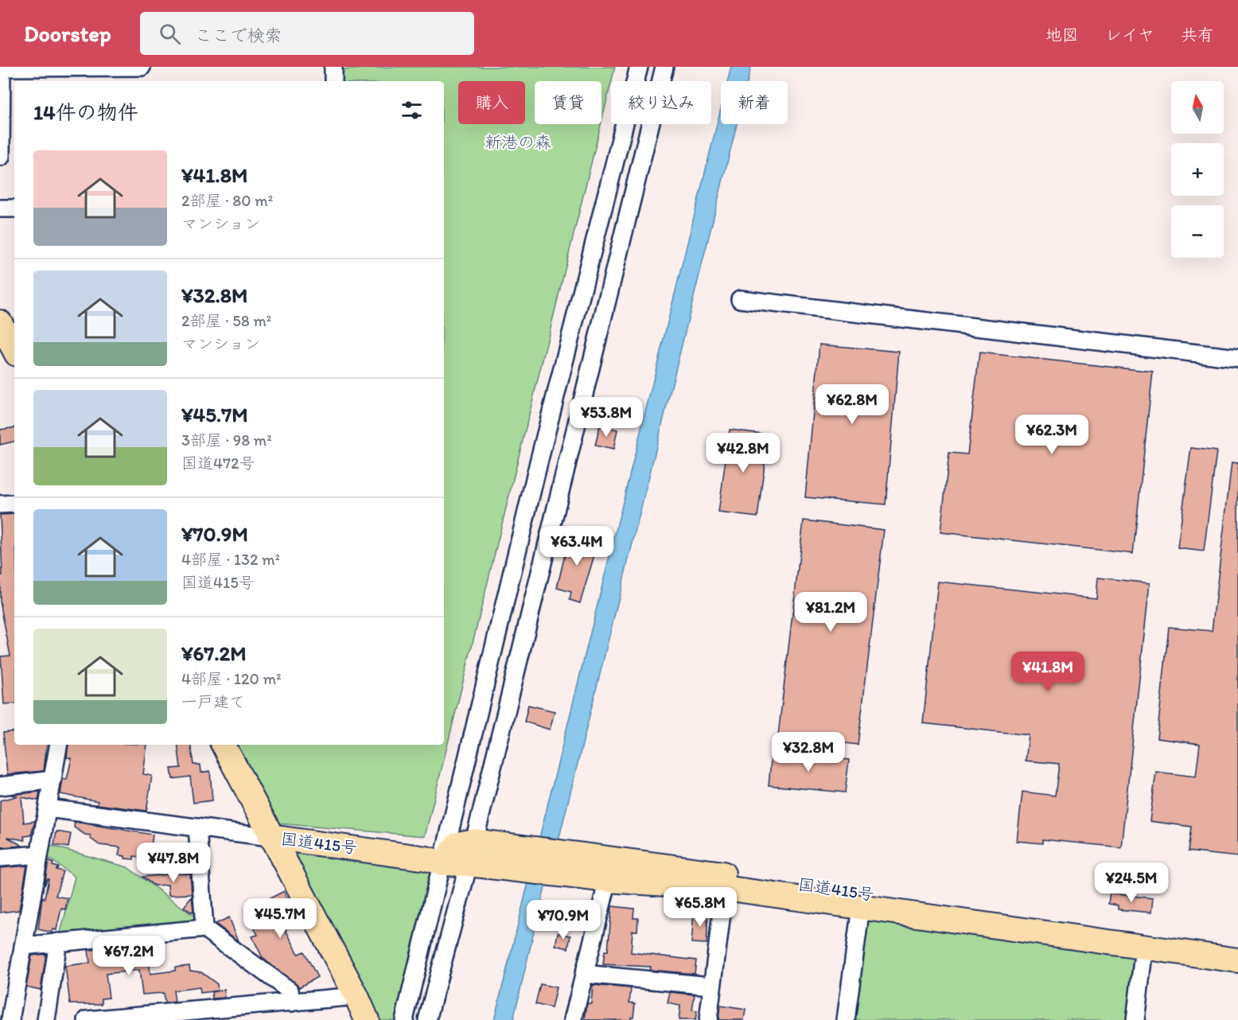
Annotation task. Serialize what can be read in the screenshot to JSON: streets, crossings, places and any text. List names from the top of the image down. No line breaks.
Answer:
{"streets":{"highway":["国道415号"]},"parks":["新港の森"],"north":"top","page":{"header":"Doorstep","search":"ここで検索","nav":["地図","レイヤ","共有"],"map_buttons":["+","−"],"chip":["購入","賃貸","絞り込み","新着"],"heading":"14件の物件","list":[{"name":"¥41.8M","note":"2部屋 · 80 m² · マンション"},{"name":"¥32.8M","note":"2部屋 · 58 m² · マンション"},{"name":"¥45.7M","note":"3部屋 · 98 m² · 国道472号"},{"name":"¥70.9M","note":"4部屋 · 132 m² · 国道415号"},{"name":"¥67.2M","note":"4部屋 · 120 m² · 一戸建て"}],"price":["¥62.8M","¥53.8M","¥62.3M","¥42.8M","¥63.4M","¥81.2M","¥41.8M","¥32.8M","¥47.8M","¥24.5M","¥65.8M","¥45.7M","¥70.9M","¥67.2M"]}}
